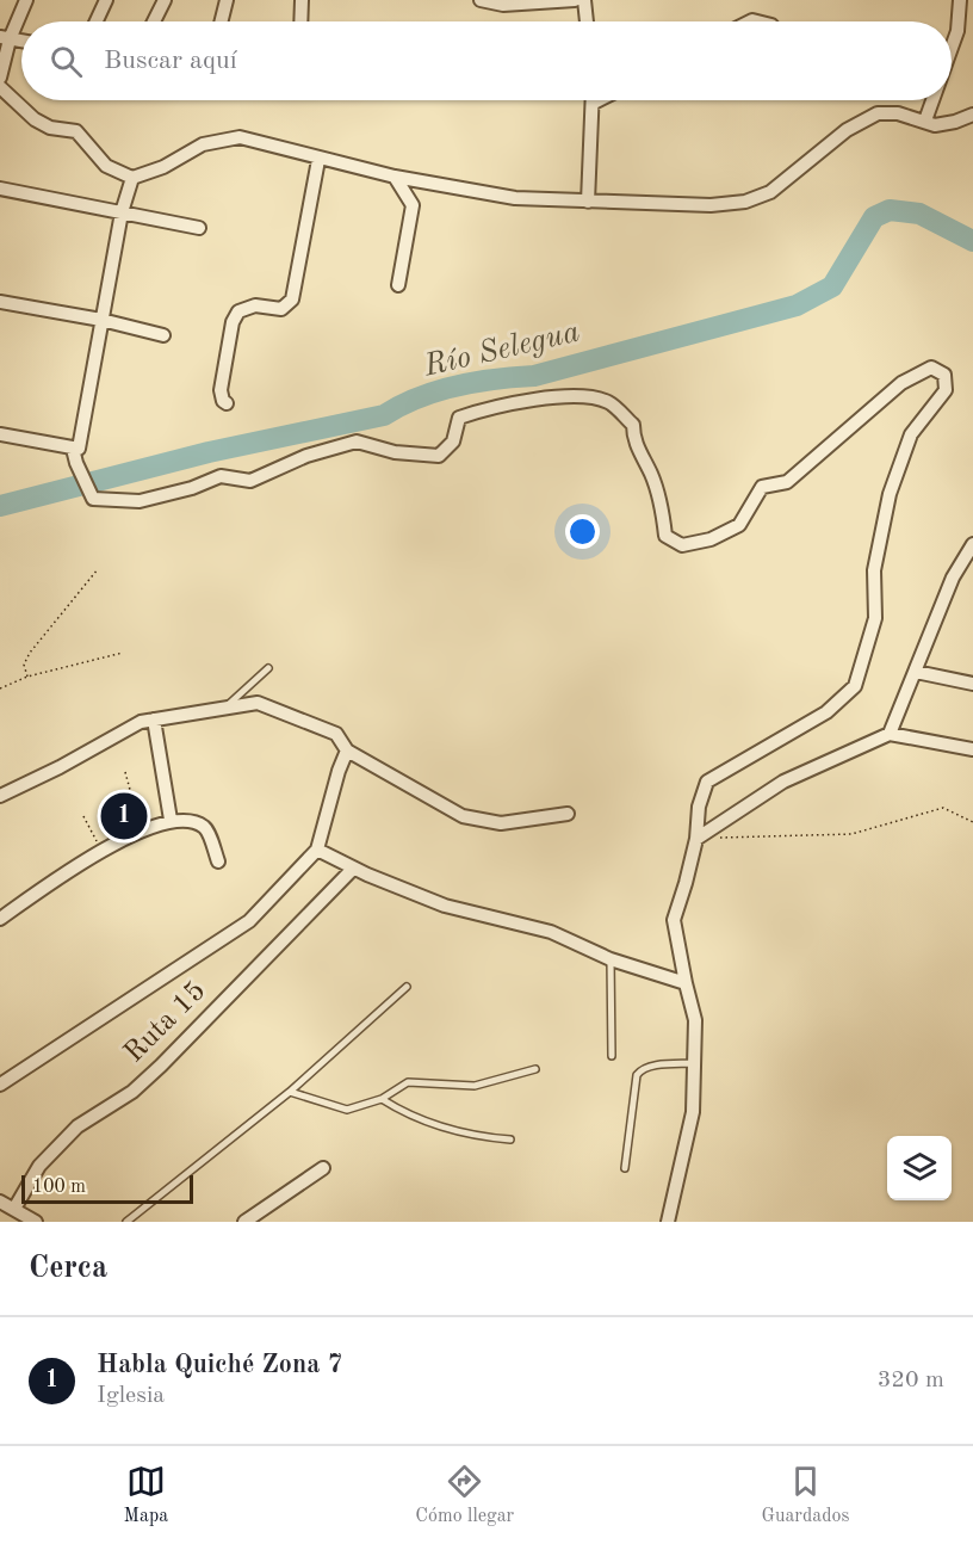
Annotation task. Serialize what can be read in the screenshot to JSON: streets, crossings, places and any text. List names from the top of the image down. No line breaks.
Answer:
{"streets":{"street":["Ruta 15"]},"water":["Río Selegua"],"scale_bar":"100 m","page":{"search":"Buscar aquí","pins":"1","scale":"100 m","heading":"Cerca","list":[{"mark":"1","name":"Habla Quiché Zona 7","note":"Iglesia","value":"320 m"}],"nav":["Mapa","Cómo llegar","Guardados"]}}
